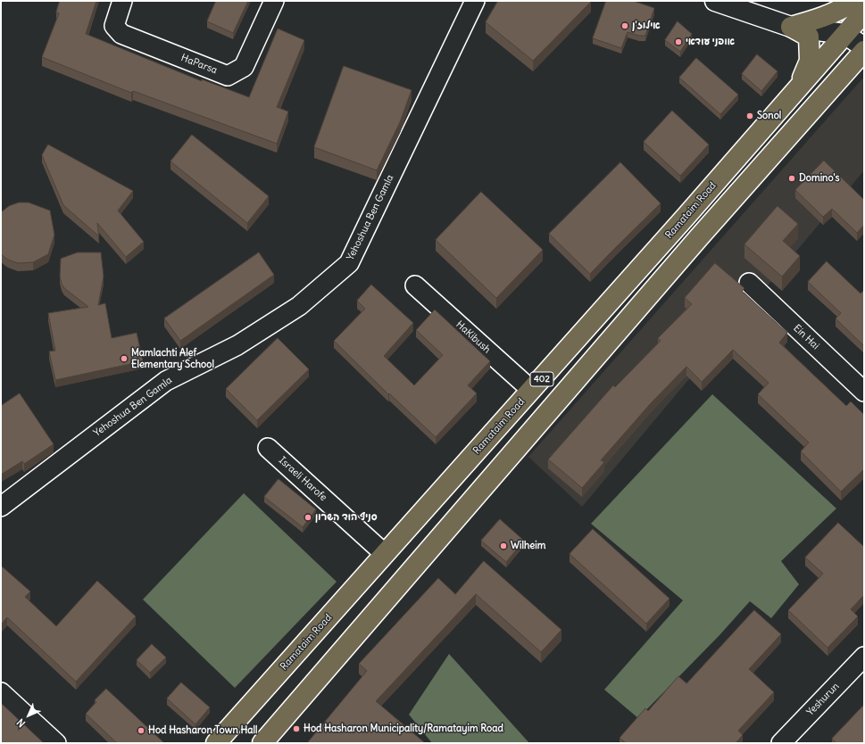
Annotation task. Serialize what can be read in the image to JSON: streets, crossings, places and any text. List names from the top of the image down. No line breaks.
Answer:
{"streets":{"main road":["Ramataim Road","402"],"street":["HaParsa","Yehoshua Ben Gamla","HaKibush","Ein Hai","Israeli Harofe","Yeshurun"]},"crossings":[["Ramataim Road","HaKibush"],["Ramataim Road","Israeli Harofe"]],"places":["אילוז'ן","אופני עודאי","Sonol","Domino's","Mamlachti Alef Elementary School","סניף הוד השרון","Wilheim","Hod Hasharon Municipality/Ramatayim Road","Hod Hasharon Town Hall"],"north":"bottom left"}
